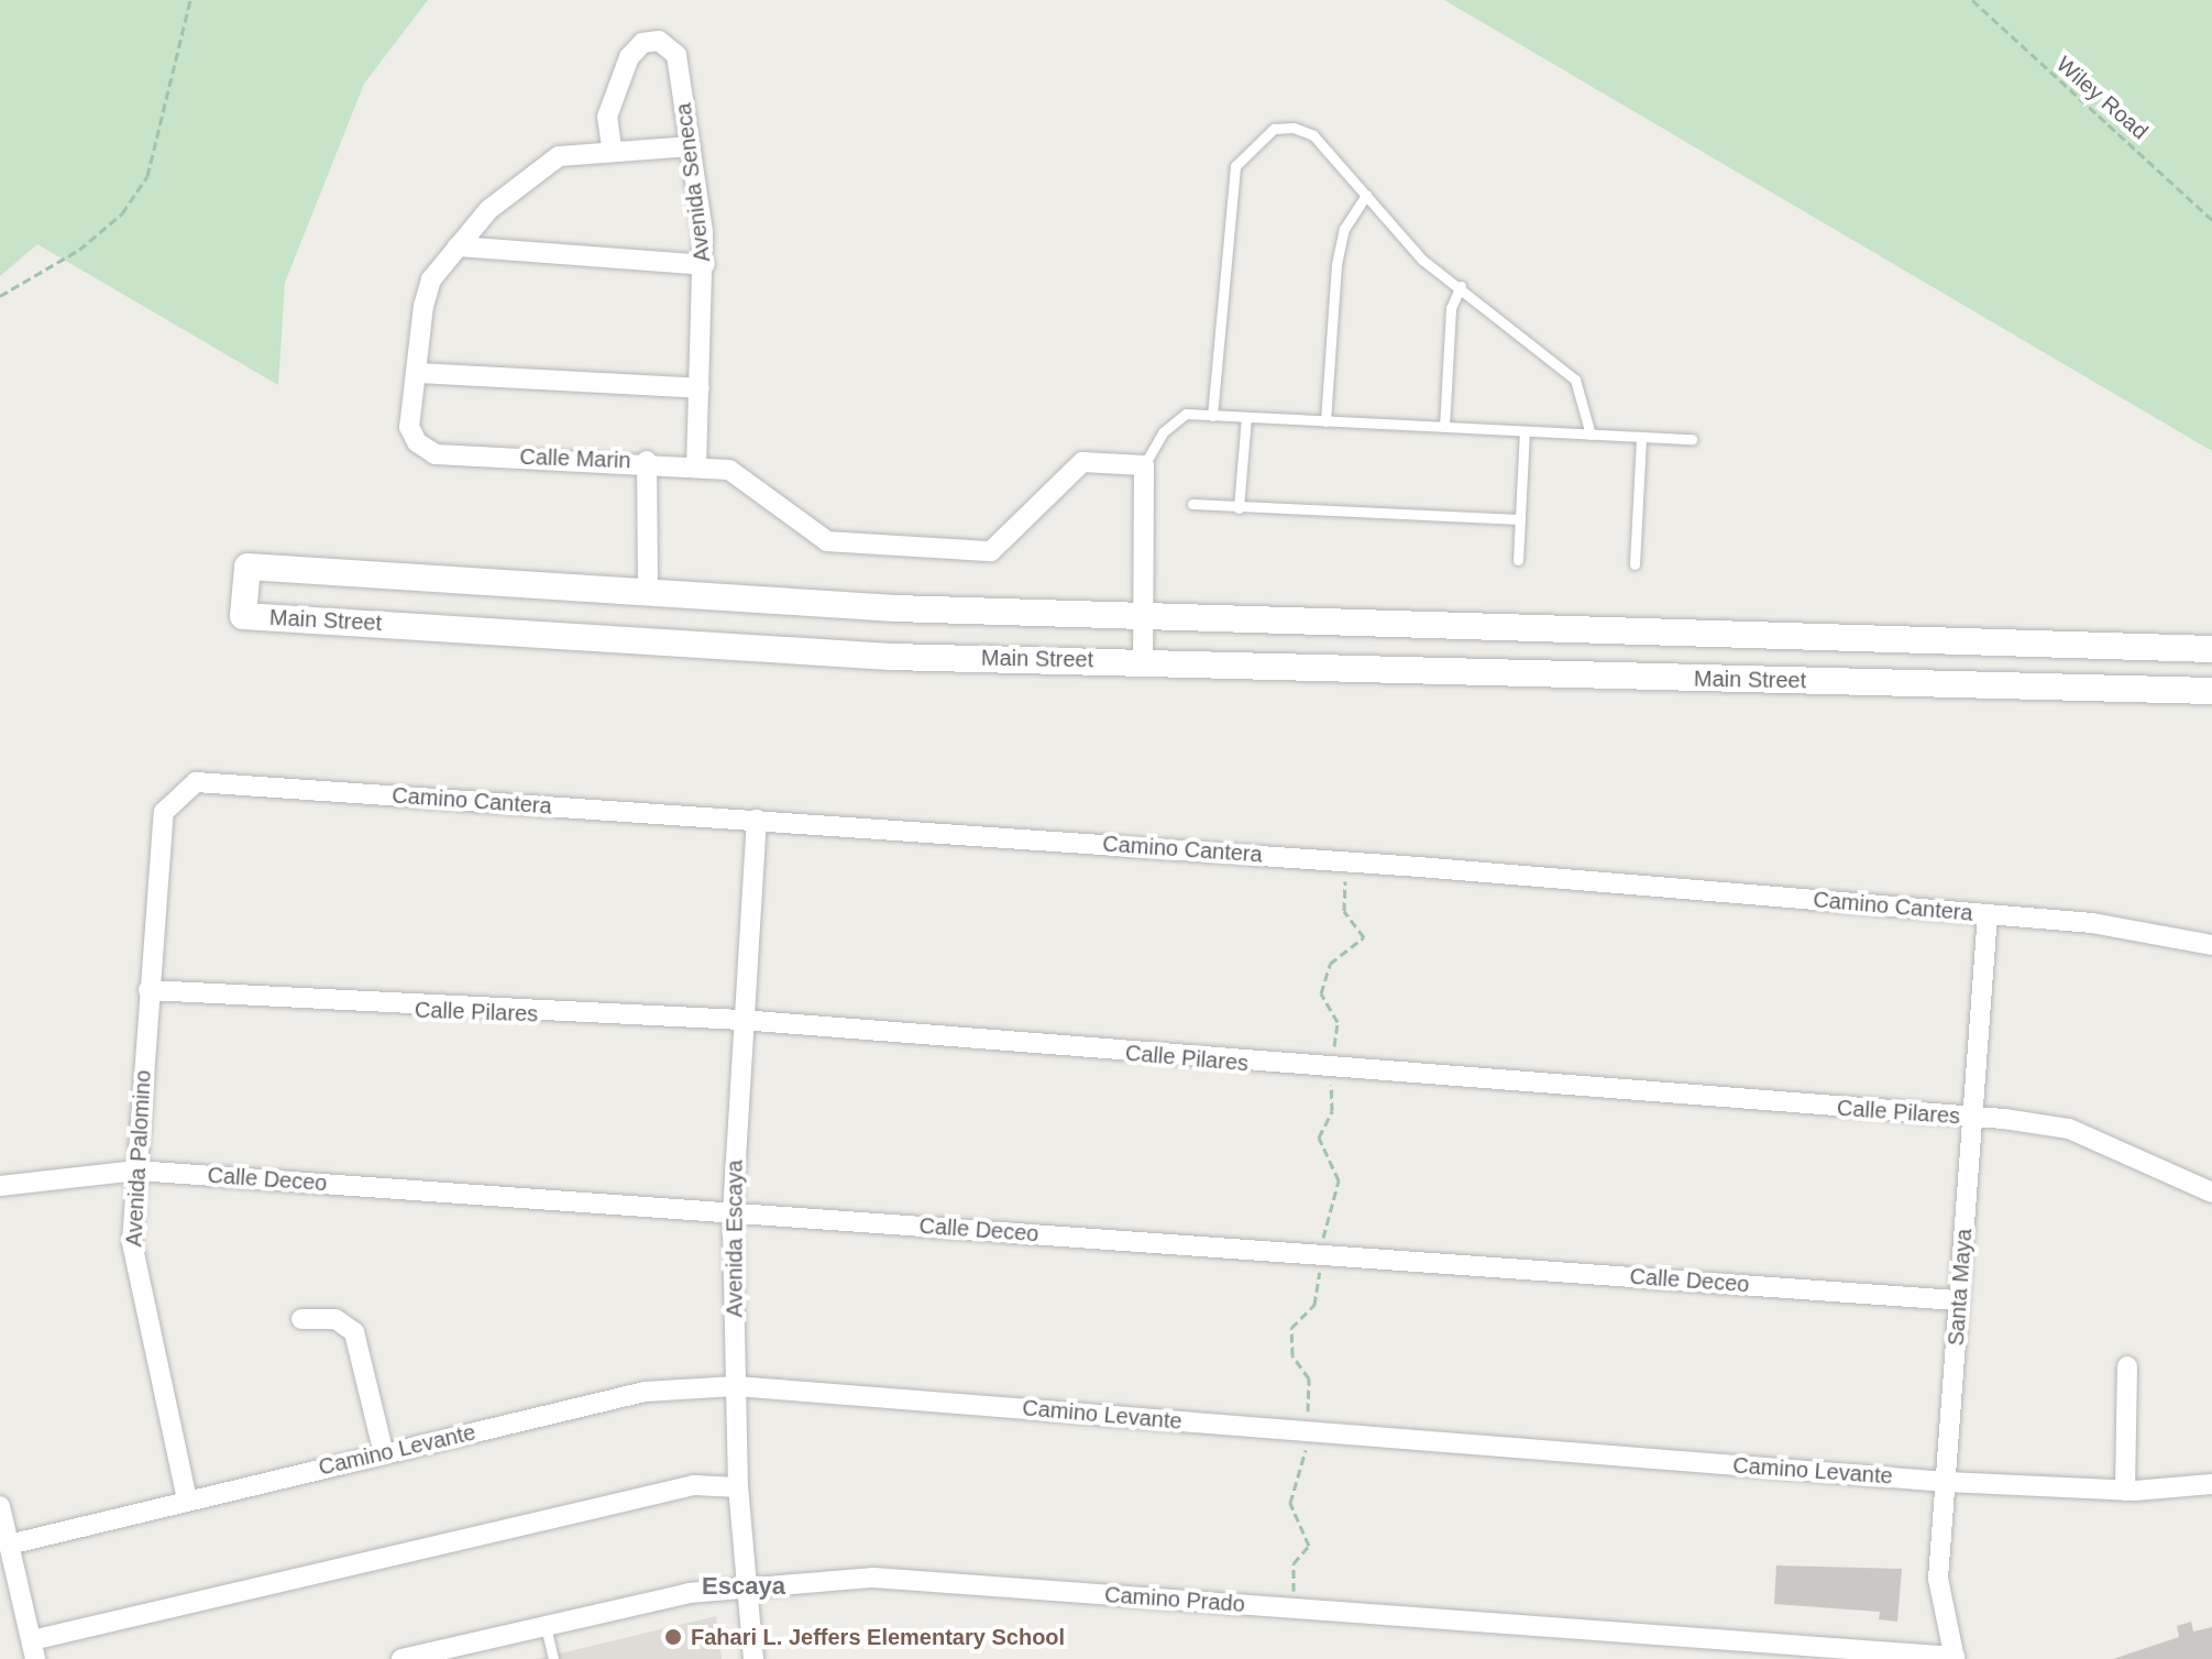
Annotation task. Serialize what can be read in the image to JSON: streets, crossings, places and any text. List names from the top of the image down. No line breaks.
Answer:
{"streets":{"main road":["Main Street"],"street":["Avenida Seneca","Calle Marin","Camino Cantera","Calle Pilares","Avenida Palomino","Calle Deceo","Avenida Escaya","Santa Maya","Camino Levante","Camino Prado"],"path":["Wiley Road"]},"crossings":[["Avenida Seneca","Calle Marin"],["Camino Cantera","Avenida Palomino"],["Camino Cantera","Avenida Escaya"],["Camino Cantera","Santa Maya"],["Calle Pilares","Avenida Palomino"],["Calle Pilares","Avenida Escaya"],["Calle Pilares","Santa Maya"],["Avenida Palomino","Calle Deceo"],["Avenida Palomino","Camino Levante"],["Calle Deceo","Avenida Escaya"],["Calle Deceo","Santa Maya"],["Avenida Escaya","Camino Levante"],["Avenida Escaya","Camino Prado"],["Santa Maya","Camino Levante"],["Santa Maya","Camino Prado"]],"districts":["Escaya"],"places":["Fahari L. Jeffers Elementary School"]}
